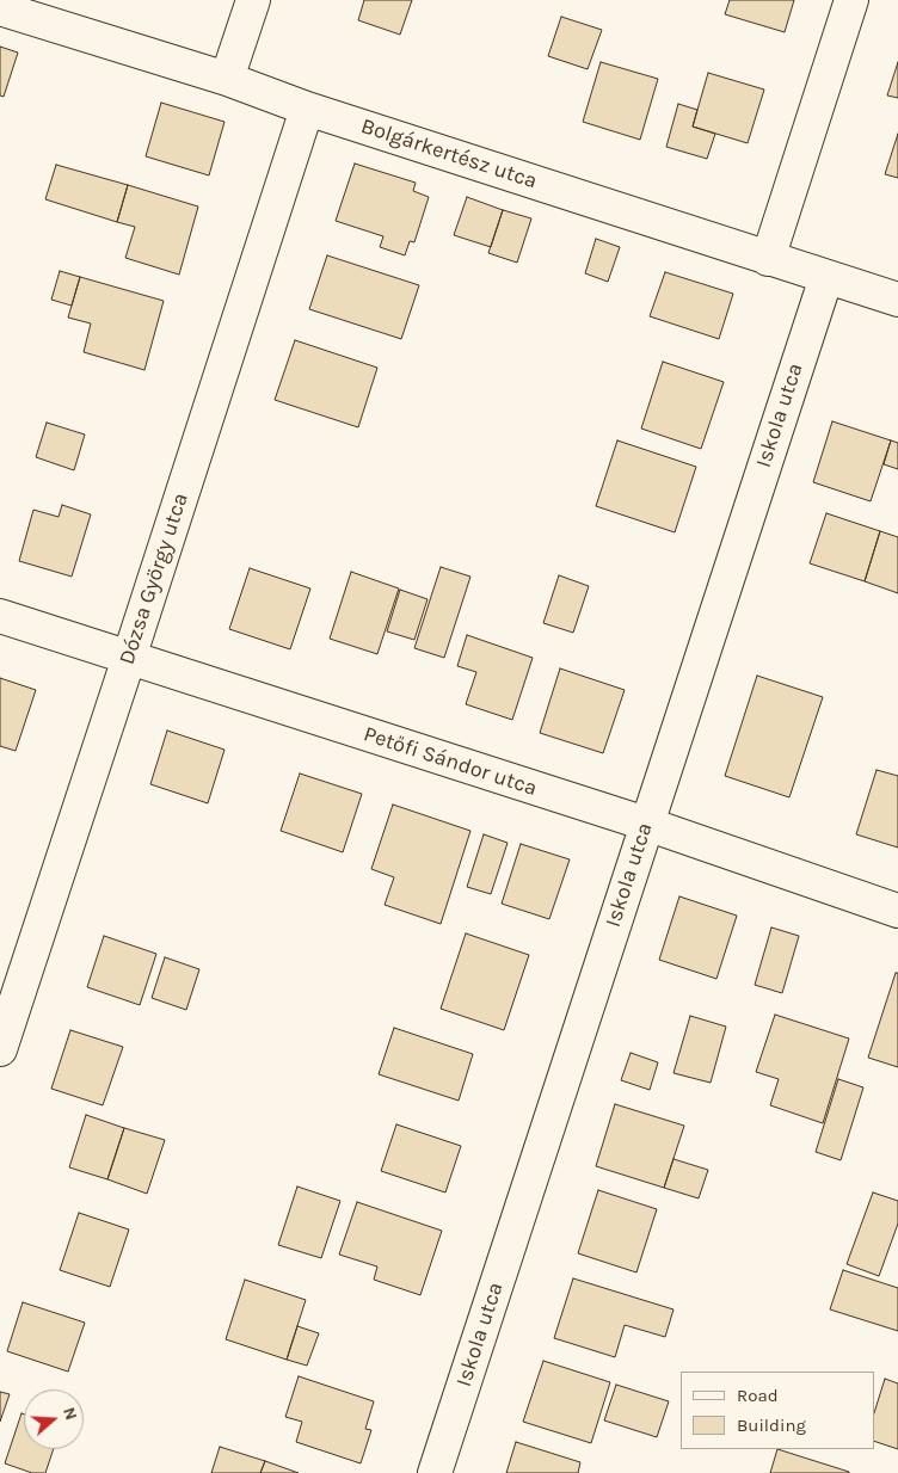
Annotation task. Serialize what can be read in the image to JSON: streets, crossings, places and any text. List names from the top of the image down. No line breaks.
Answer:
{"streets":{"street":["Bolgárkertész utca","Iskola utca","Dózsa György utca","Petőfi Sándor utca"]},"crossings":[["Bolgárkertész utca","Iskola utca"],["Bolgárkertész utca","Dózsa György utca"],["Iskola utca","Petőfi Sándor utca"],["Dózsa György utca","Petőfi Sándor utca"]],"legend":["Road","Building"],"north":"right"}
